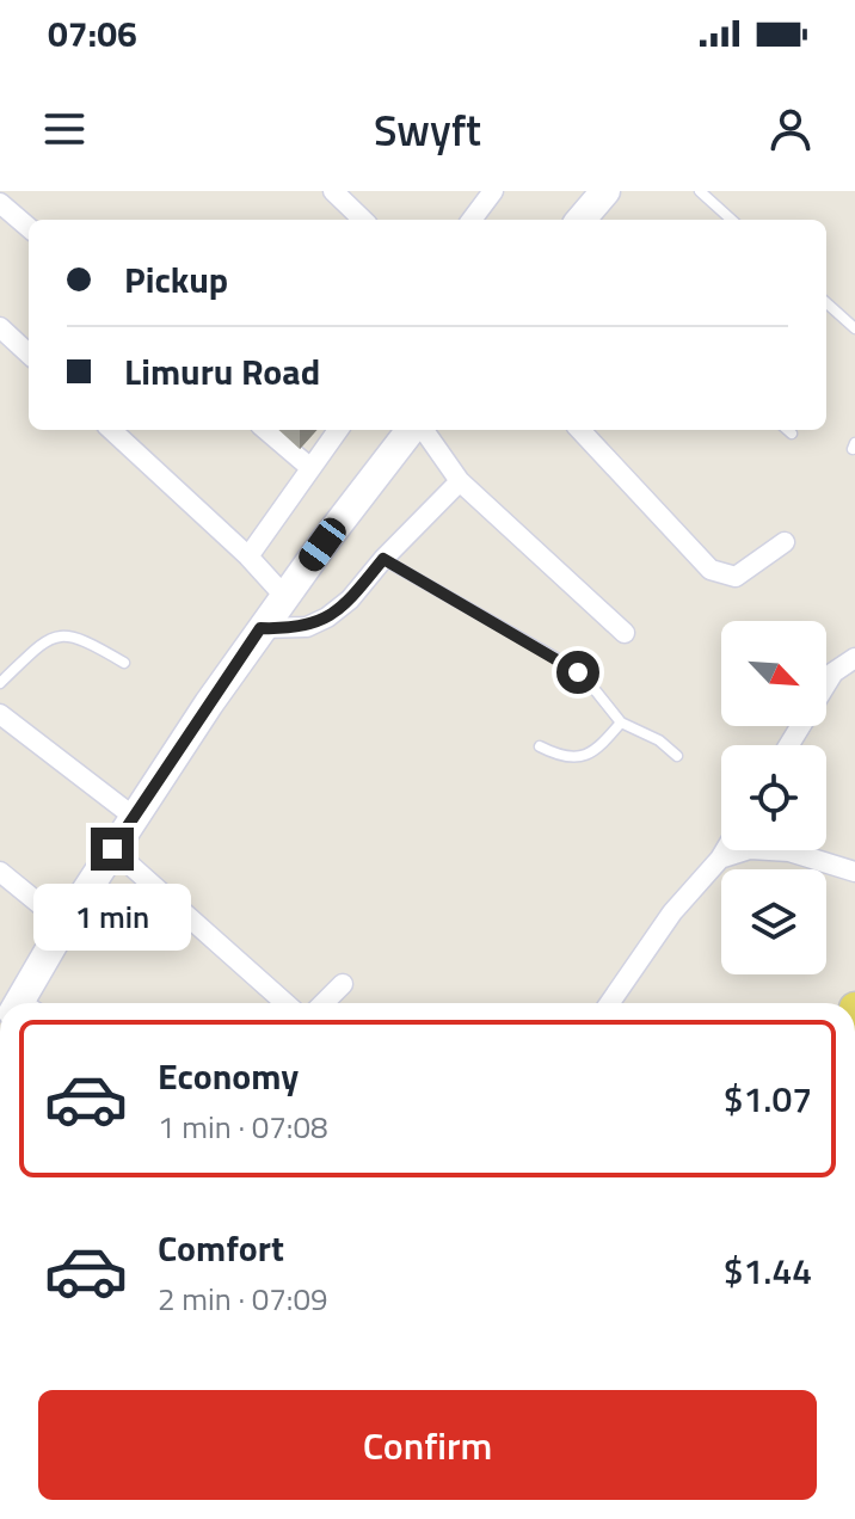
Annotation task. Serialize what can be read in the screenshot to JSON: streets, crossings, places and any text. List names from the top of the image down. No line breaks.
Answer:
{"north":"bottom right","page":{"status":"07:06","header":"Swyft","banner":["Pickup","Limuru Road"],"bubble":"1 min","list":[{"name":"Economy","note":"1 min · 07:08","value":"$1.07"},{"name":"Comfort","note":"2 min · 07:09","value":"$1.44"}],"buttons":"Confirm"}}
